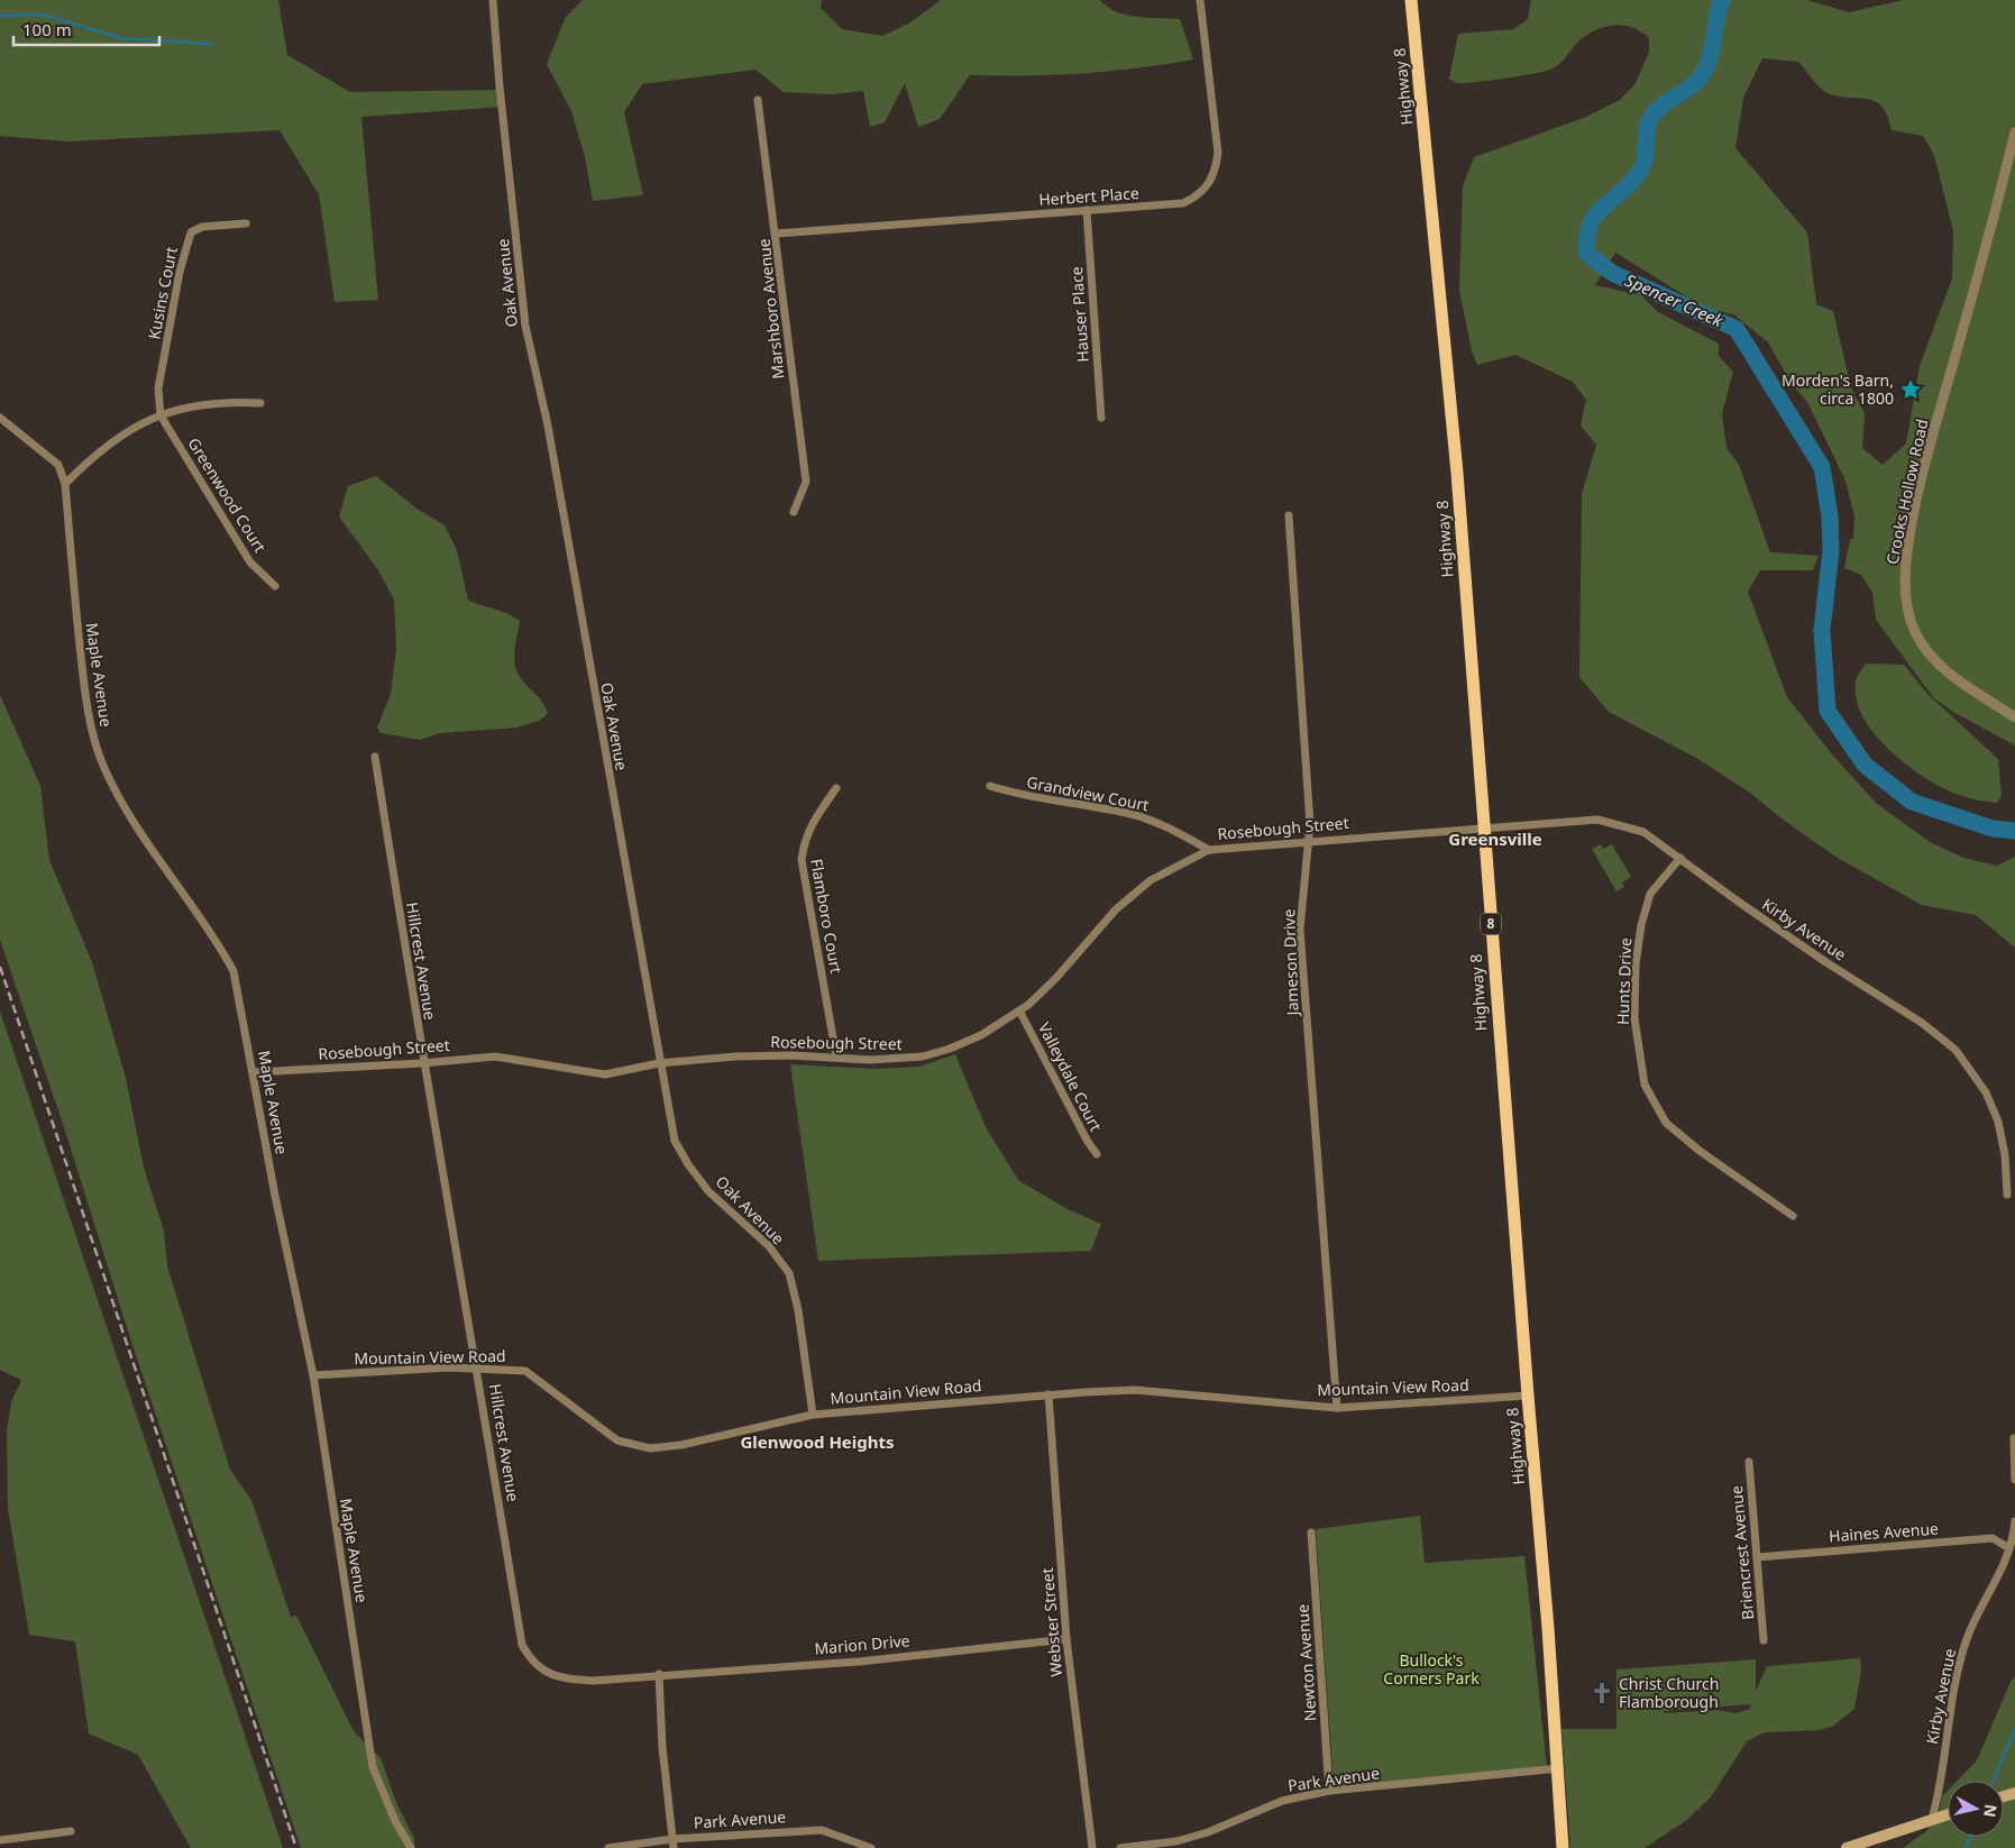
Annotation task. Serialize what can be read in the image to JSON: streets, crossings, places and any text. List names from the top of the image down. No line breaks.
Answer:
{"streets":{"main road":["Highway 8","8"],"street":["Herbert Place","Oak Avenue","Kusins Court","Marshboro Avenue","Hauser Place","Crooks Hollow Road","Greenwood Court","Maple Avenue","Grandview Court","Rosebough Street","Flamboro Court","Kirby Avenue","Hillcrest Avenue","Jameson Drive","Hunts Drive","Valleydale Court","Mountain View Road","Haines Avenue","Briencrest Avenue","Webster Street","Marion Drive","Newton Avenue","Park Avenue"]},"crossings":[["Highway 8","Rosebough Street"],["Highway 8","Kirby Avenue"],["Highway 8","Mountain View Road"],["Highway 8","Park Avenue"],["Herbert Place","Marshboro Avenue"],["Herbert Place","Hauser Place"],["Oak Avenue","Rosebough Street"],["Oak Avenue","Mountain View Road"],["Kusins Court","Greenwood Court"],["Maple Avenue","Rosebough Street"],["Maple Avenue","Mountain View Road"],["Grandview Court","Rosebough Street"],["Rosebough Street","Flamboro Court"],["Rosebough Street","Kirby Avenue"],["Rosebough Street","Hillcrest Avenue"],["Rosebough Street","Jameson Drive"],["Rosebough Street","Valleydale Court"],["Kirby Avenue","Hunts Drive"],["Kirby Avenue","Haines Avenue"],["Hillcrest Avenue","Mountain View Road"],["Hillcrest Avenue","Marion Drive"],["Jameson Drive","Mountain View Road"],["Mountain View Road","Webster Street"],["Haines Avenue","Briencrest Avenue"],["Webster Street","Marion Drive"],["Newton Avenue","Park Avenue"]],"districts":["Greensville","Glenwood Heights"],"water":["Spencer Creek"],"parks":["Bullock's Corners Park"],"places":{"place":["Morden's Barn, circa 1800"],"church":["Christ Church Flamborough"]},"scale_bar":"100 m","north":"right"}
